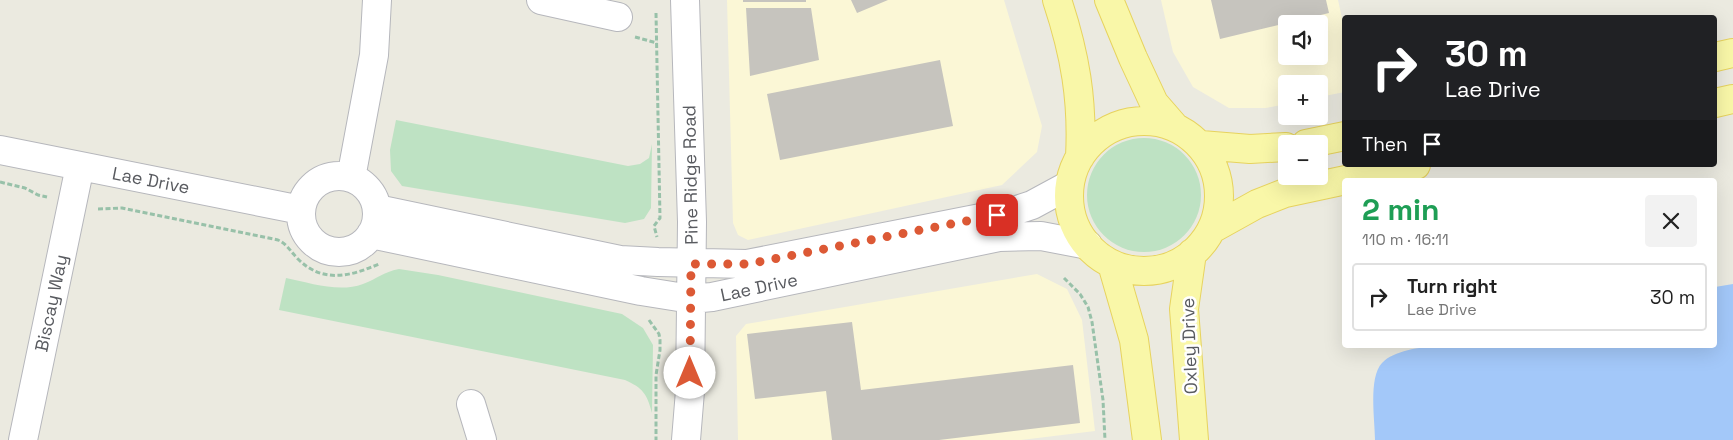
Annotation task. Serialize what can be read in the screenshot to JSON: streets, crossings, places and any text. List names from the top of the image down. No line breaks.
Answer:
{"streets":{"main road":["Oxley Drive"],"street":["Pine Ridge Road","Lae Drive","Biscay Way"]},"crossings":[["Pine Ridge Road","Lae Drive"],["Lae Drive","Biscay Way"],["Lae Drive","Oxley Drive"]],"page":{"map_buttons":["+","−"],"turn":["30 m","Lae Drive"],"then":"Then","heading":["2 min","110 m · 16:11"],"list":[{"name":"Turn right","note":"Lae Drive","value":"30 m"}]}}
